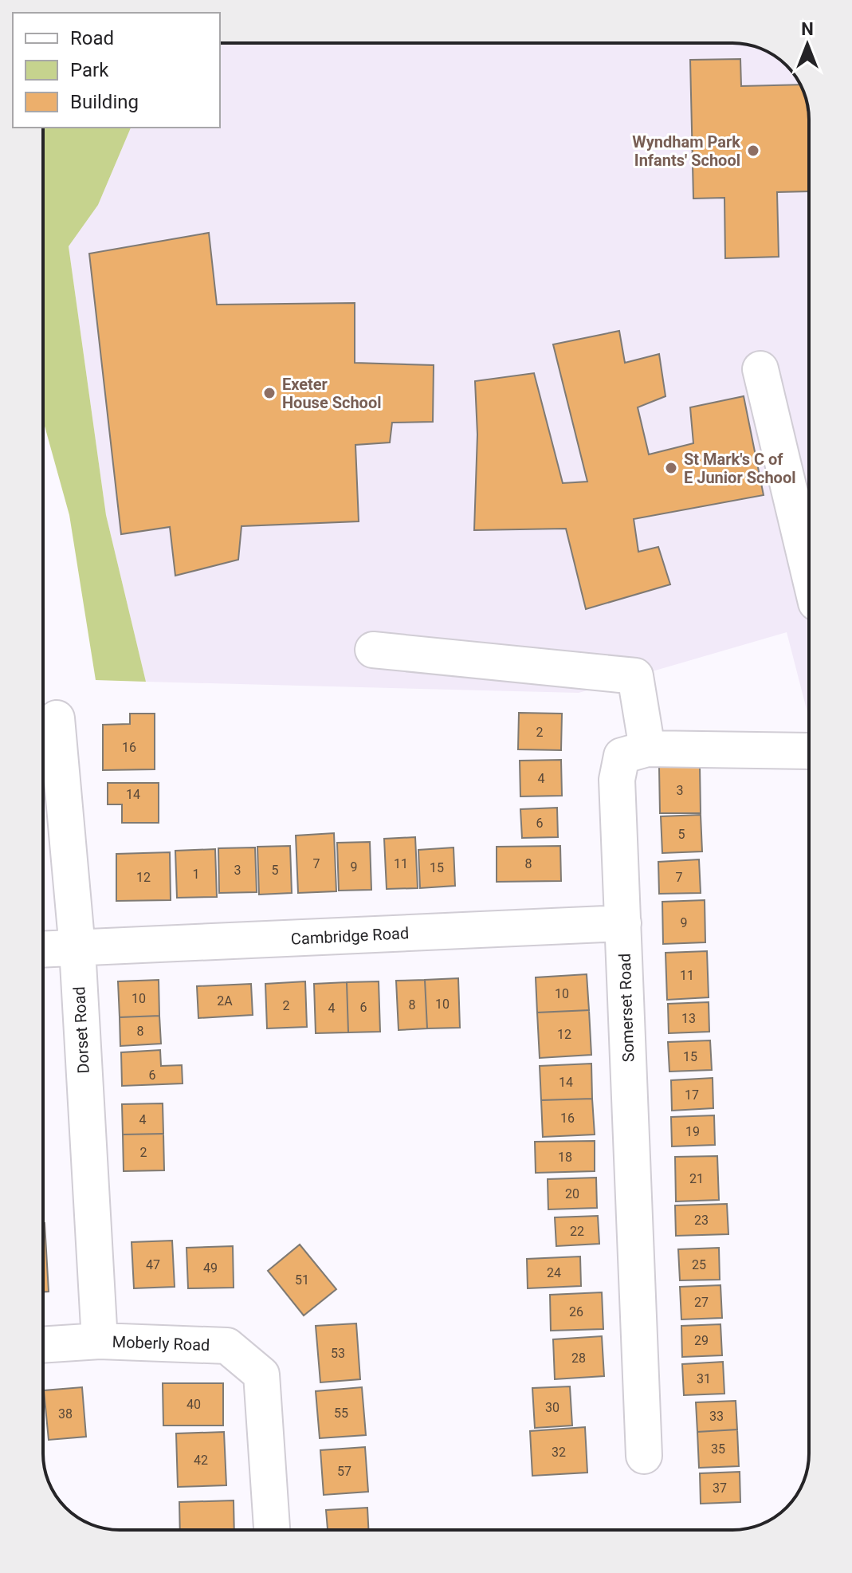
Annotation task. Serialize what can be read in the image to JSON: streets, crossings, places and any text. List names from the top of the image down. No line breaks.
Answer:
{"streets":{"street":["Cambridge Road","Somerset Road","Dorset Road","Moberly Road"]},"crossings":[["Cambridge Road","Somerset Road"],["Cambridge Road","Dorset Road"],["Dorset Road","Moberly Road"]],"places":["Wyndham Park Infants' School","Exeter House School","St Mark's C of E Junior School"],"house_numbers":["2","16","4","3","14","6","5","7","11","8","9","15","3","5","1","12","7","9","11","10","10","2A","10","8","2","6","4","13","8","12","15","6","14","17","16","4","19","2","18","21","20","23","22","47","25","49","24","51","27","26","29","53","28","31","40","30","55","38","33","35","32","42","57","37"],"legend":["Road","Park","Building"],"north":"top"}
